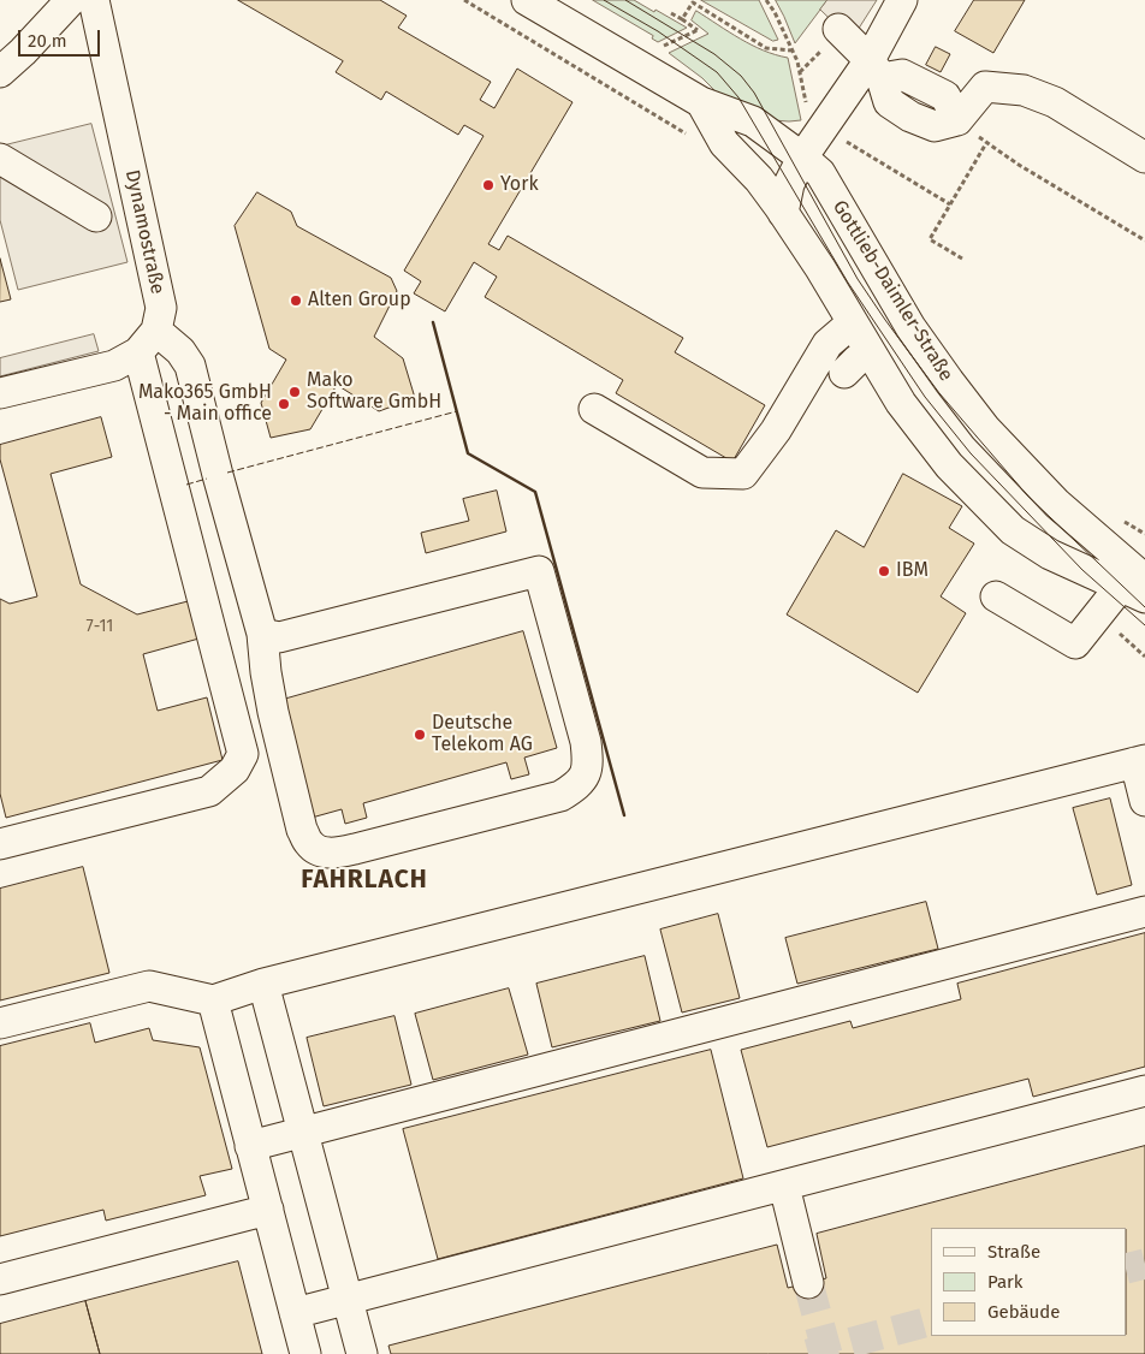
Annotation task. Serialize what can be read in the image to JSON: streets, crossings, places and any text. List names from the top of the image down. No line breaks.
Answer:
{"streets":{"street":["Dynamostraße","Gottlieb-Daimler-Straße"]},"districts":["FAHRLACH"],"places":["York","Alten Group","Mako Software GmbH","Mako365 GmbH - Main office","IBM","Deutsche Telekom AG"],"house_numbers":["7-11"],"legend":["Straße","Park","Gebäude"],"scale_bar":"20 m"}
